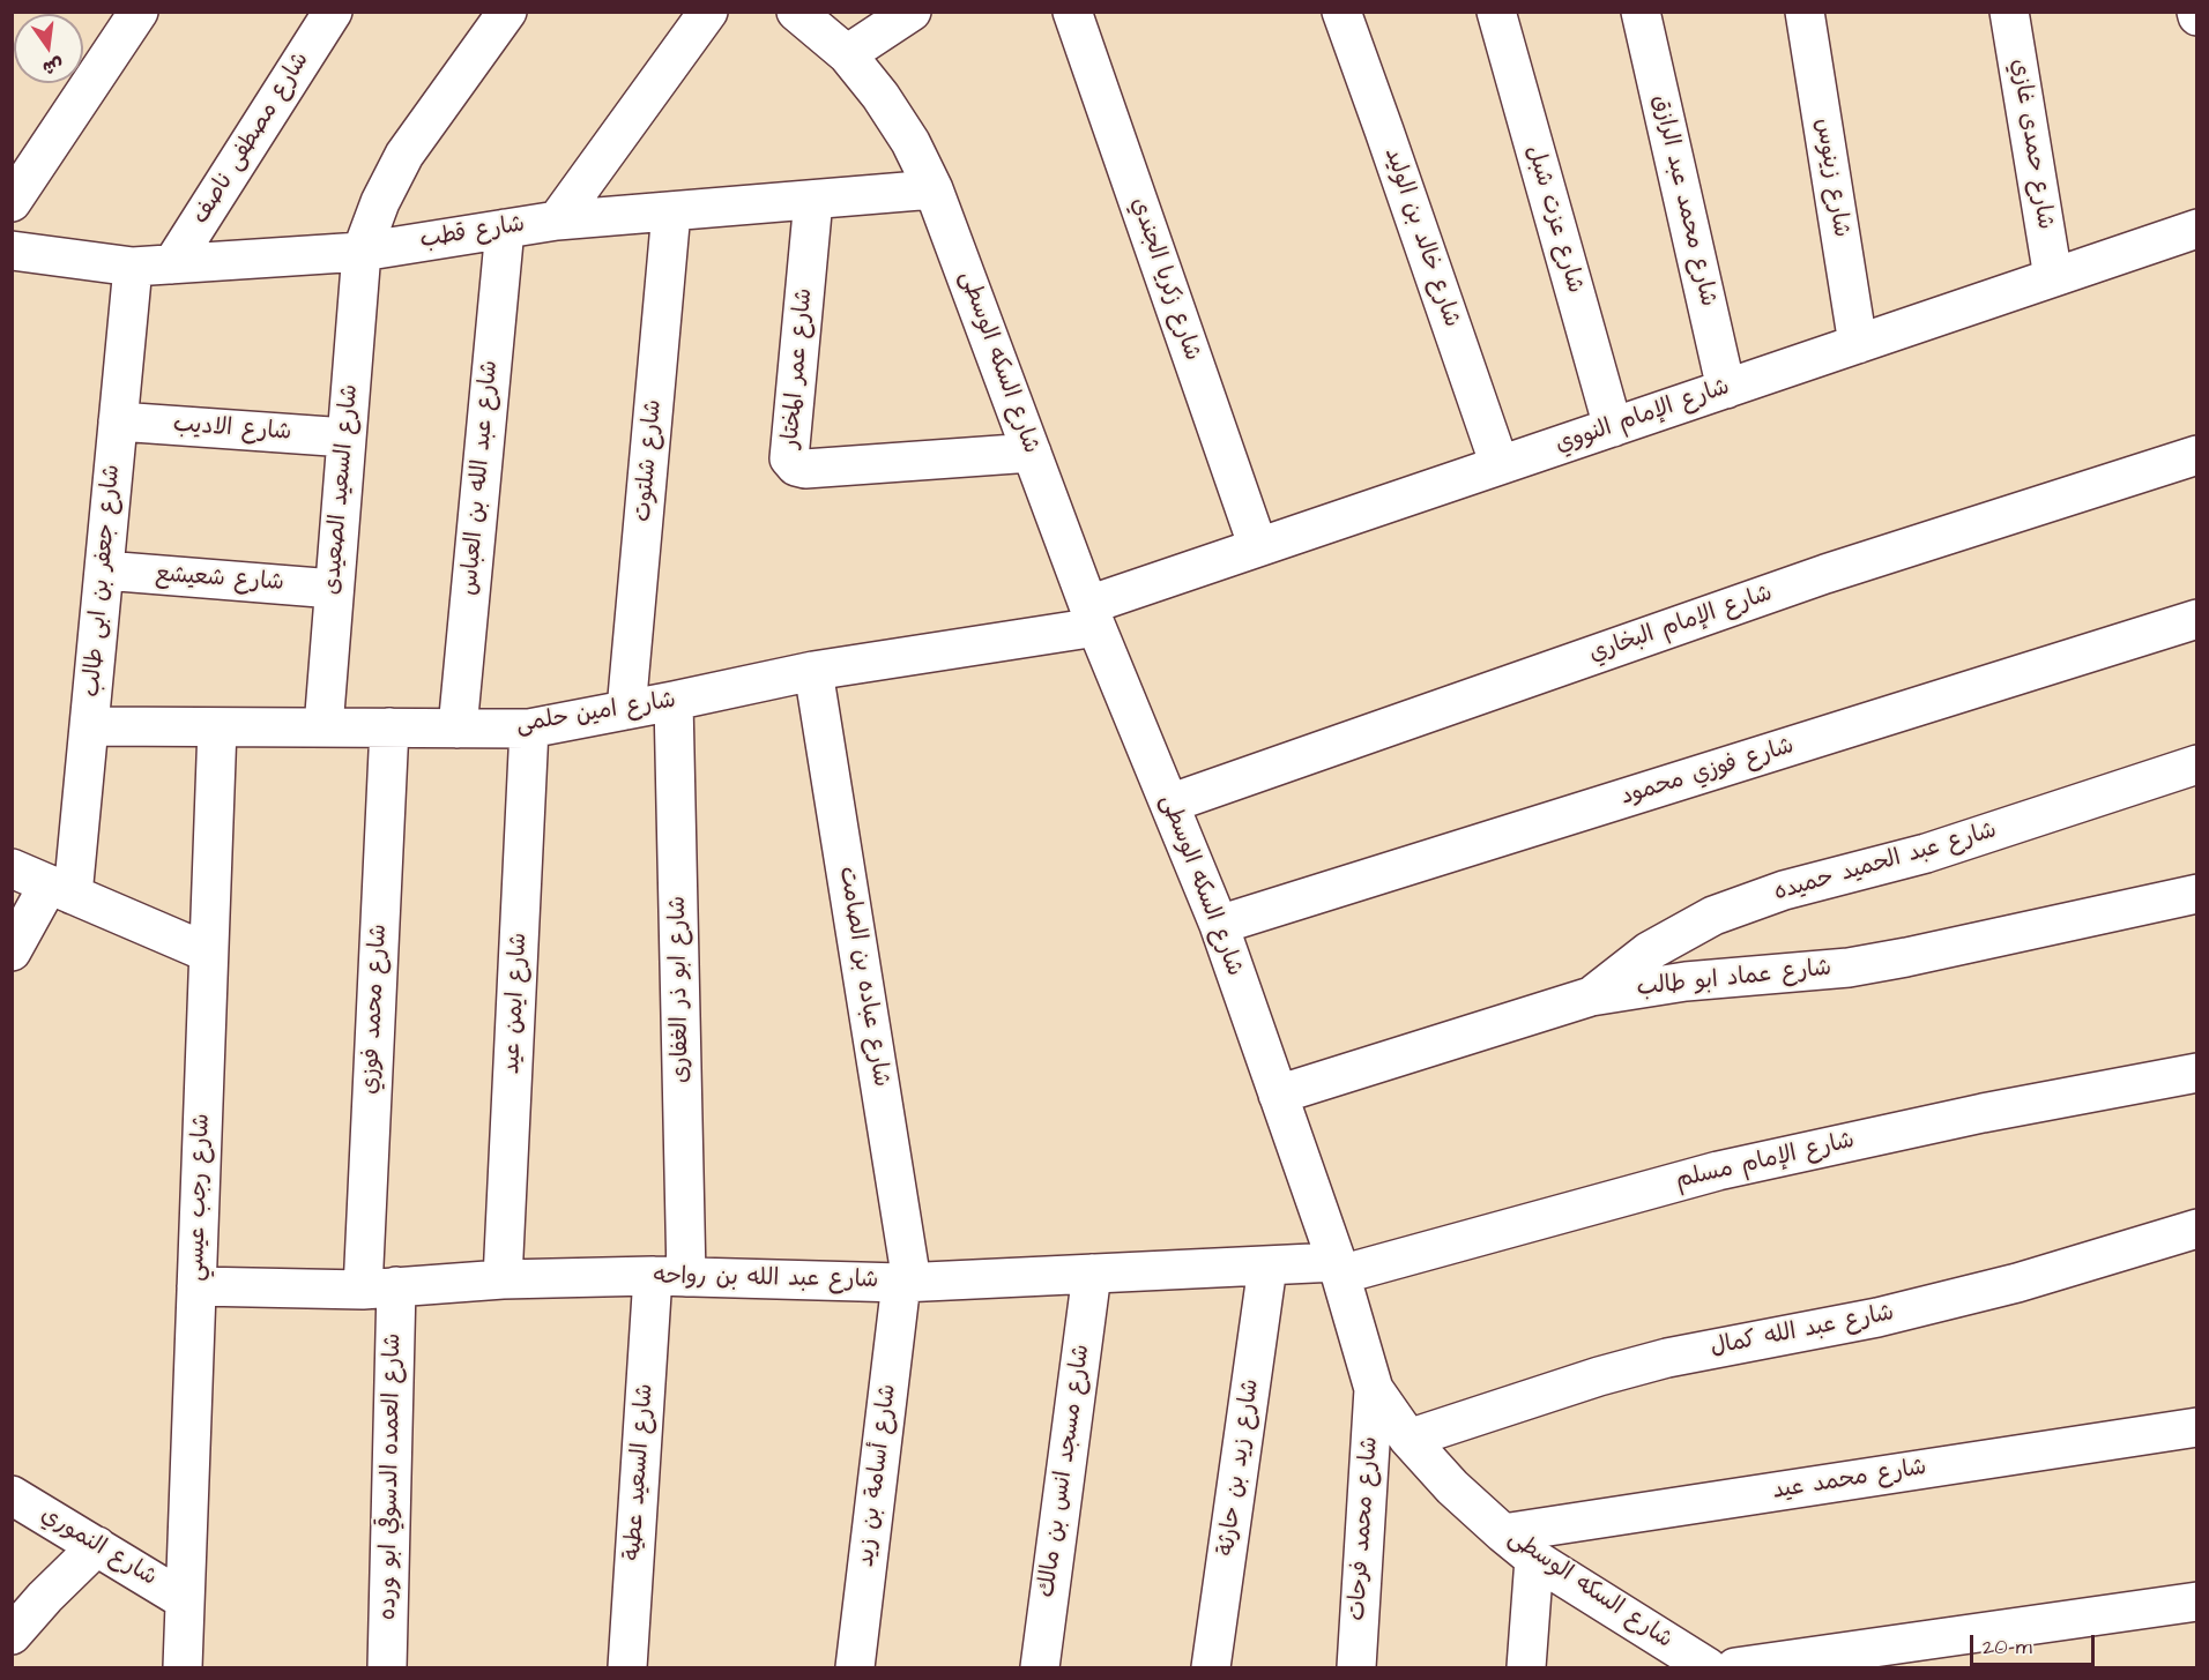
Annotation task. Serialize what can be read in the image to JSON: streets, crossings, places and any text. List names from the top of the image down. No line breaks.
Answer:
{"streets":{"street":["شارع مصطفى ناصف","شارع حمدى غازي","شارع زينوس","شارع محمد عبد الرازق","شارع عزت شبل","شارع قطب","شارع خالد بن الوليد","شارع زكريا الجندي","شارع السكه الوسطى","شارع عمر المختار","شارع الإمام النووي","شارع الاديب","شارع شلتوت","شارع عبد الله بن العباس","شارع السعيد الصعيدى","شارع شعيشع","شارع جعفر بن ابى طالب","شارع الإمام البخاري","شارع امين حلمى","شارع فوزي محمود","شارع عبد الحميد حميده","شارع عباده بن الصامت","شارع عماد ابو طالب","شارع ابو ذر الغفارى","شارع ايمن عيد","شارع محمد فوزي","شارع الإمام مسلم","شارع رجب عيسي","شارع عبد الله بن رواحه","شارع عبد الله كمال","شارع زيد بن حارثة","شارع مسجد انس بن مالك","شارع السعيد عطية","شارع أسامة بن زيد","شارع العمده الدسوقي ابو ورده","شارع محمد عيد","شارع محمد فرحات","شارع النموري"]},"crossings":[["شارع مصطفى ناصف","شارع قطب"],["شارع حمدى غازي","شارع الإمام النووي"],["شارع زينوس","شارع الإمام النووي"],["شارع محمد عبد الرازق","شارع الإمام النووي"],["شارع عزت شبل","شارع الإمام النووي"],["شارع قطب","شارع السكه الوسطى"],["شارع قطب","شارع عمر المختار"],["شارع قطب","شارع شلتوت"],["شارع قطب","شارع عبد الله بن العباس"],["شارع قطب","شارع السعيد الصعيدى"],["شارع قطب","شارع جعفر بن ابى طالب"],["شارع خالد بن الوليد","شارع الإمام النووي"],["شارع زكريا الجندي","شارع الإمام النووي"],["شارع السكه الوسطى","شارع عمر المختار"],["شارع السكه الوسطى","شارع الإمام النووي"],["شارع السكه الوسطى","شارع الإمام البخاري"],["شارع السكه الوسطى","شارع امين حلمى"],["شارع السكه الوسطى","شارع فوزي محمود"],["شارع السكه الوسطى","شارع عماد ابو طالب"],["شارع السكه الوسطى","شارع الإمام مسلم"],["شارع السكه الوسطى","شارع عبد الله بن رواحه"],["شارع السكه الوسطى","شارع عبد الله كمال"],["شارع السكه الوسطى","شارع محمد عيد"],["شارع السكه الوسطى","شارع محمد فرحات"],["شارع الإمام النووي","شارع امين حلمى"],["شارع الاديب","شارع السعيد الصعيدى"],["شارع الاديب","شارع جعفر بن ابى طالب"],["شارع شلتوت","شارع امين حلمى"],["شارع عبد الله بن العباس","شارع امين حلمى"],["شارع السعيد الصعيدى","شارع شعيشع"],["شارع السعيد الصعيدى","شارع امين حلمى"],["شارع شعيشع","شارع جعفر بن ابى طالب"],["شارع جعفر بن ابى طالب","شارع امين حلمى"],["شارع امين حلمى","شارع عباده بن الصامت"],["شارع امين حلمى","شارع ابو ذر الغفارى"],["شارع امين حلمى","شارع ايمن عيد"],["شارع امين حلمى","شارع محمد فوزي"],["شارع امين حلمى","شارع رجب عيسي"],["شارع عبد الحميد حميده","شارع عماد ابو طالب"],["شارع عباده بن الصامت","شارع عبد الله بن رواحه"],["شارع عباده بن الصامت","شارع أسامة بن زيد"],["شارع ابو ذر الغفارى","شارع عبد الله بن رواحه"],["شارع ابو ذر الغفارى","شارع السعيد عطية"],["شارع ايمن عيد","شارع عبد الله بن رواحه"],["شارع محمد فوزي","شارع عبد الله بن رواحه"],["شارع محمد فوزي","شارع العمده الدسوقي ابو ورده"],["شارع الإمام مسلم","شارع عبد الله بن رواحه"],["شارع رجب عيسي","شارع عبد الله بن رواحه"],["شارع رجب عيسي","شارع النموري"],["شارع عبد الله بن رواحه","شارع زيد بن حارثة"],["شارع عبد الله بن رواحه","شارع مسجد انس بن مالك"],["شارع عبد الله بن رواحه","شارع السعيد عطية"],["شارع عبد الله بن رواحه","شارع أسامة بن زيد"],["شارع عبد الله بن رواحه","شارع العمده الدسوقي ابو ورده"]],"scale_bar":"20 m","north":"bottom"}
